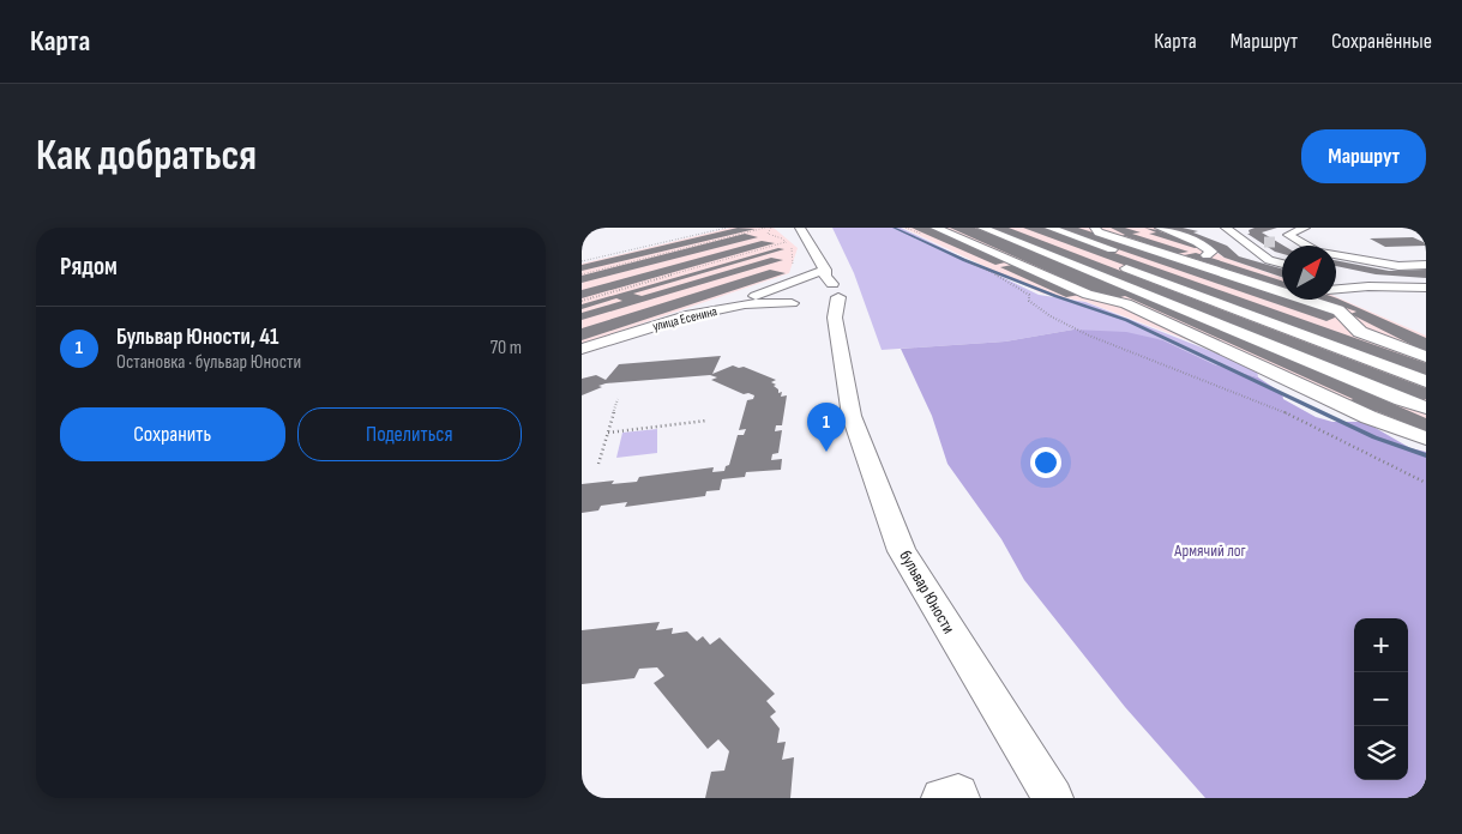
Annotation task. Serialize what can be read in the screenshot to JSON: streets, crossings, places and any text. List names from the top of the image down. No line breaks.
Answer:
{"streets":{"street":["улица Есенина","бульвар Юности"]},"crossings":[["улица Есенина","бульвар Юности"]],"parks":["Армячий лог"],"north":"top right","page":{"header":"Карта","nav":["Карта","Маршрут","Сохранённые"],"buttons":["Маршрут",["Сохранить","Поделиться"]],"title":"Как добраться","heading":"Рядом","list":[{"mark":"1","name":"Бульвар Юности, 41","note":"Остановка · бульвар Юности","value":"70 m"}],"pins":"1","map_buttons":["+","−"]}}
